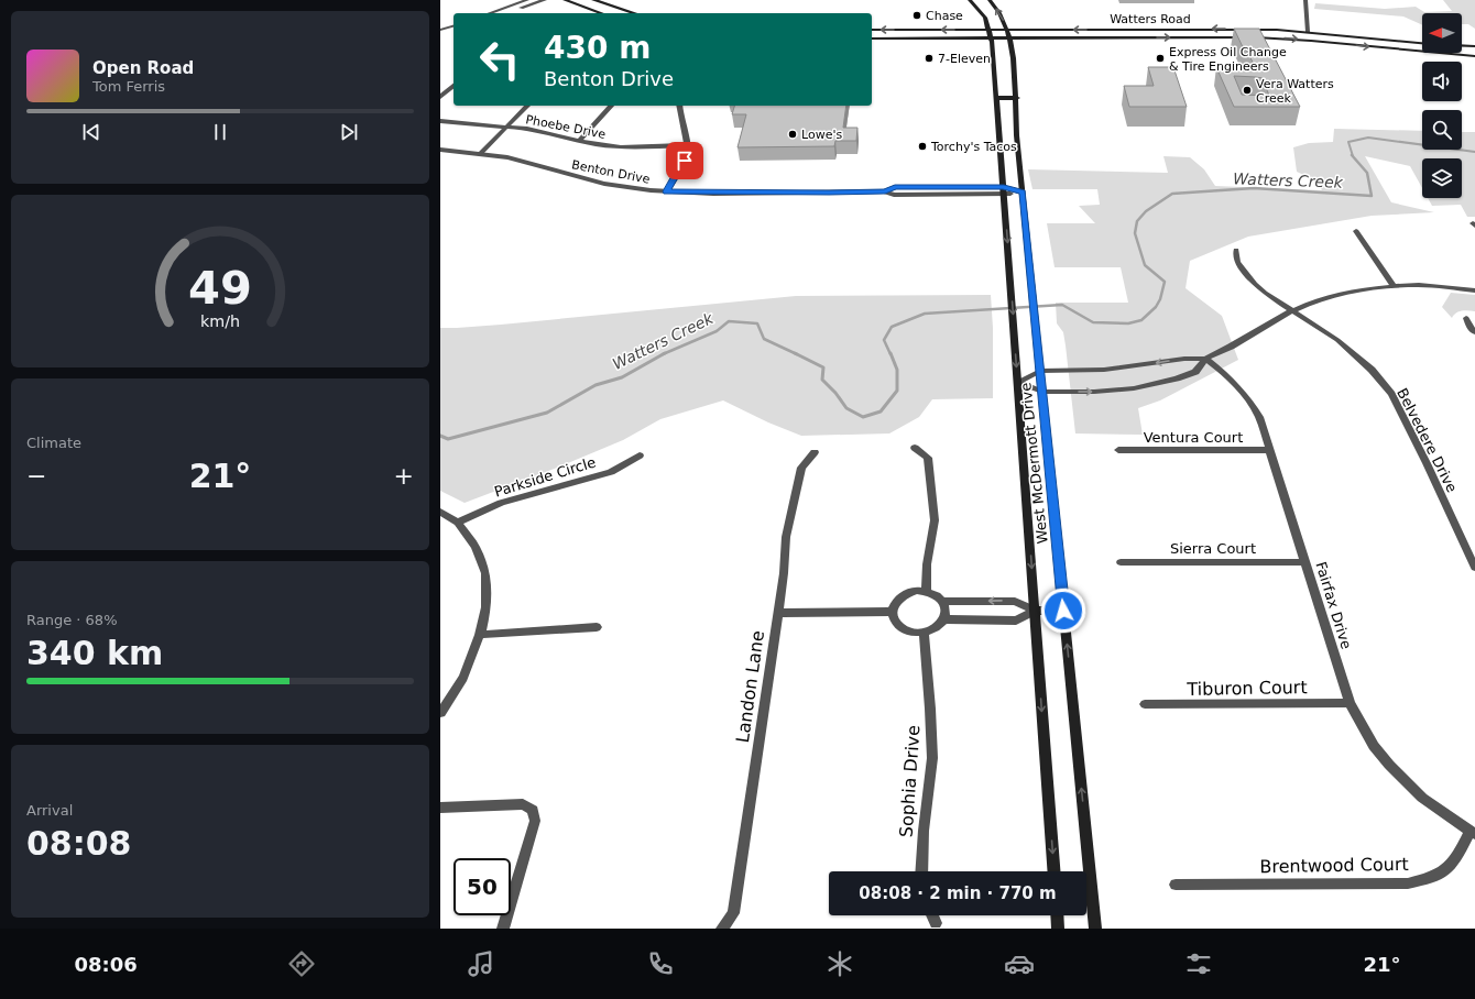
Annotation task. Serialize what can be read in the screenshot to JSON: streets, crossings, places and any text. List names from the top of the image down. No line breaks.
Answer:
{"streets":{"main road":["Watters Road","West McDermott Drive"],"street":["Phoebe Drive","Benton Drive","Ventura Court","Belvedere Drive","Parkside Circle","Sierra Court","Fairfax Drive","Landon Lane","Tiburon Court","Sophia Drive","Brentwood Court"]},"crossings":[["Watters Road","West McDermott Drive"],["Benton Drive","West McDermott Drive"],["Ventura Court","Fairfax Drive"],["Sierra Court","Fairfax Drive"],["Fairfax Drive","Tiburon Court"],["Fairfax Drive","Brentwood Court"]],"water":["Watters Creek"],"places":["Chase","7-Eleven","Express Oil Change & Tire Engineers","Vera Watters Creek","Lowe's","Torchy's Tacos"],"north":"left","page":{"turn":["430 m","Benton Drive"],"song":["Open Road","Tom Ferris"],"tile":["Climate",["Range · 68%","340 km"],["Arrival","08:08"]],"heat":["−","21°","+"],"limit":"50","trip":"08:08 · 2 min · 770 m","tabs":["08:06","21°"],"gauge":["49","km/h"]}}
